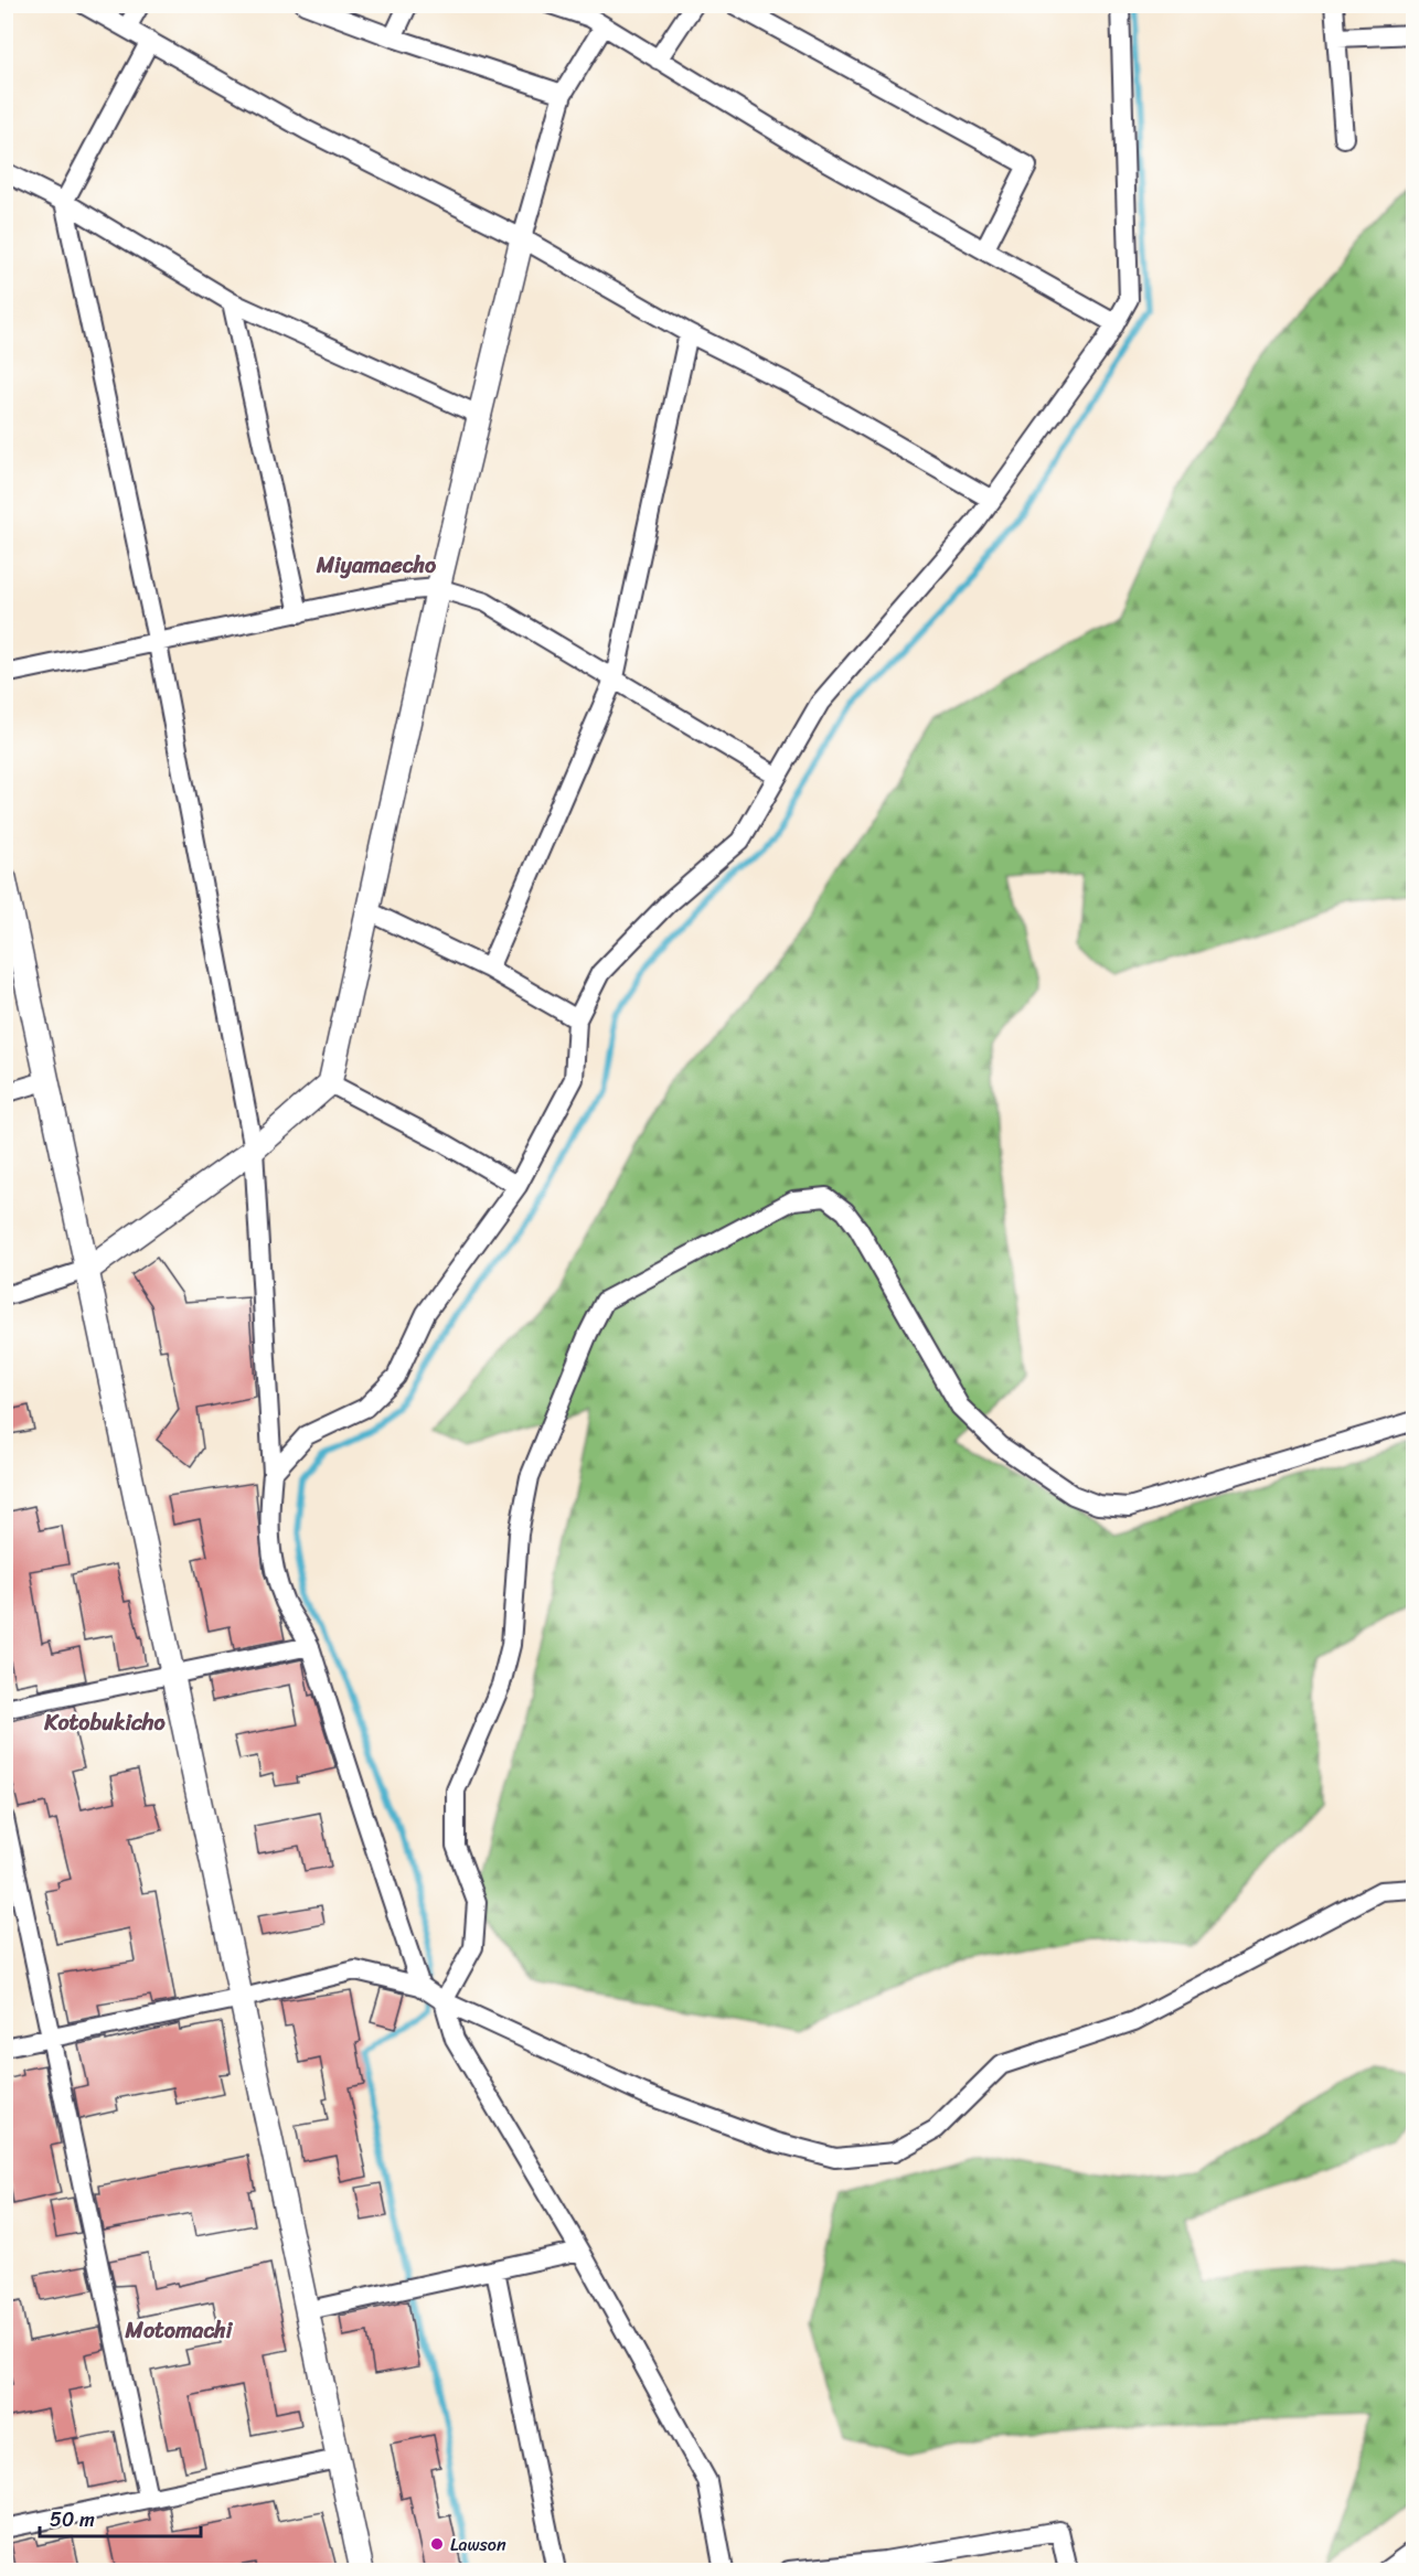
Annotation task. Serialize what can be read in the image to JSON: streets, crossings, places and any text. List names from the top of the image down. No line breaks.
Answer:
{"districts":["Miyamaecho","Kotobukicho","Motomachi"],"places":["Lawson"],"scale_bar":"50 m"}
